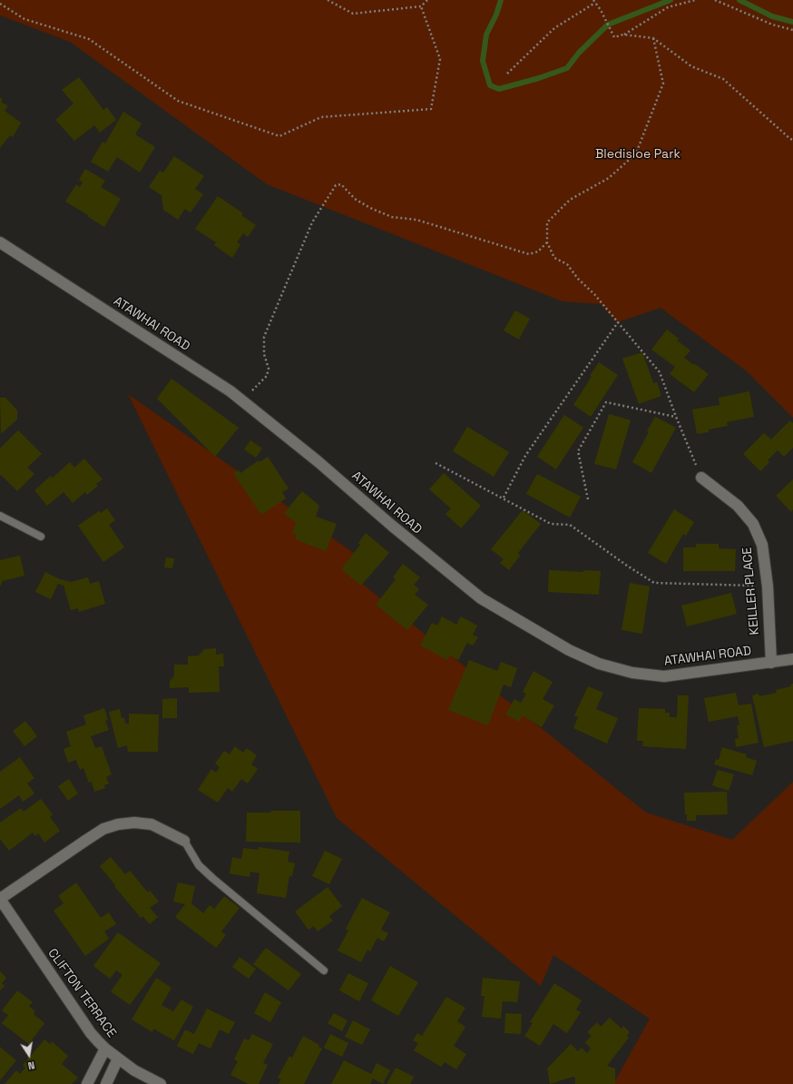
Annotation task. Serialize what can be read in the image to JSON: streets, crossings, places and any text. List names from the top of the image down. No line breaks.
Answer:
{"streets":{"street":["ATAWHAI ROAD","KEILLER PLACE","CLIFTON TERRACE"]},"crossings":[["ATAWHAI ROAD","KEILLER PLACE"]],"parks":["Bledisloe Park"],"north":"bottom"}
